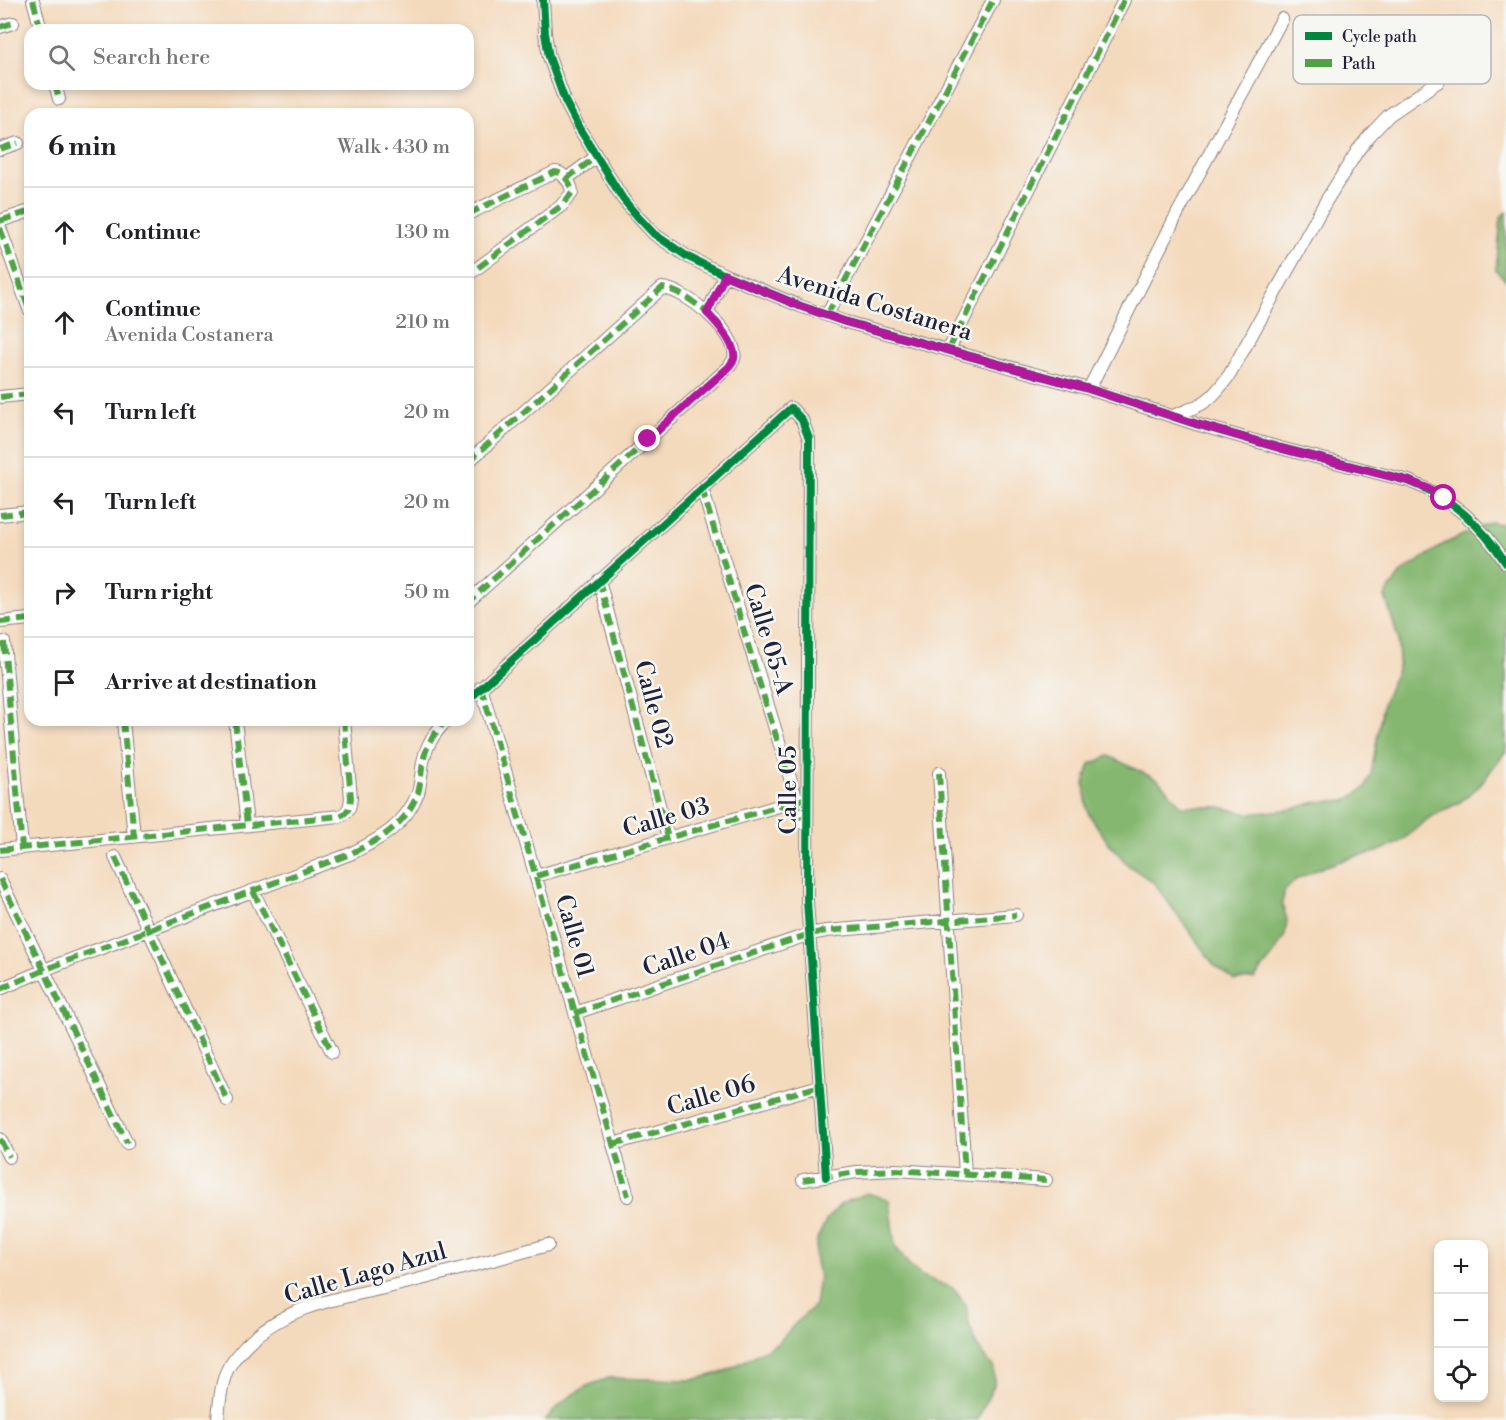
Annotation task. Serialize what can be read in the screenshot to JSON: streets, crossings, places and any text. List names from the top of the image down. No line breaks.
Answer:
{"streets":{"street":["Avenida Costanera","Calle 05-A","Calle 02","Calle 05","Calle 03","Calle 01","Calle 04","Calle 06","Calle Lago Azul"]},"crossings":[["Calle 05-A","Calle 05"],["Calle 05-A","Calle 03"],["Calle 02","Calle 03"],["Calle 05","Calle 03"],["Calle 05","Calle 04"],["Calle 05","Calle 06"],["Calle 03","Calle 01"],["Calle 01","Calle 04"],["Calle 01","Calle 06"]],"legend":["Cycle path","Path"],"page":{"search":"Search here","heading":["6 min","Walk · 430 m"],"list":[["Continue","130 m"],["Continue","Avenida Costanera","210 m"],["Turn left","20 m"],["Turn left","20 m"],["Turn right","50 m"],"Arrive at destination"],"map_buttons":["+","−"]}}
